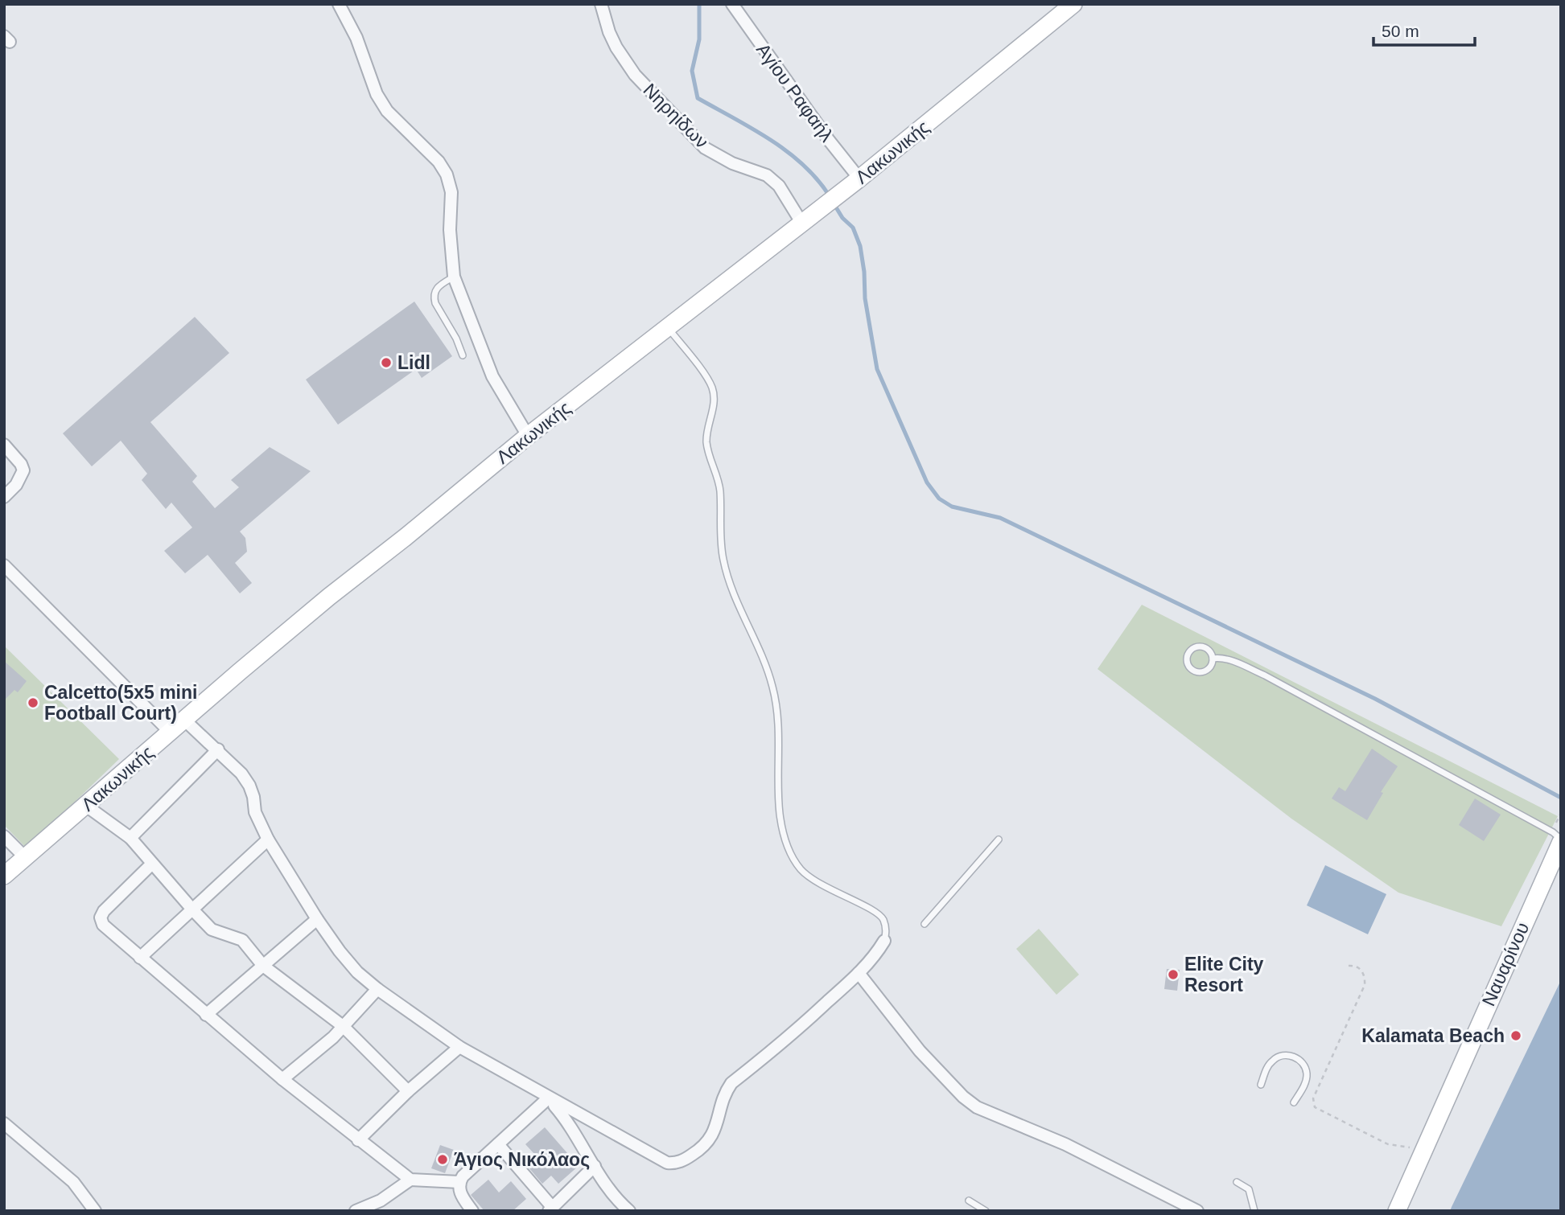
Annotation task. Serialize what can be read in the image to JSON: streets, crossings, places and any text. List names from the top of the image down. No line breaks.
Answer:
{"streets":{"main road":["Λακωνικής","Ναυαρίνου"],"street":["Αγίου Ραφαήλ","Νηρηίδων"]},"crossings":[["Αγίου Ραφαήλ","Λακωνικής"],["Νηρηίδων","Λακωνικής"]],"places":["Lidl","Calcetto(5x5 mini Football Court)","Elite City Resort","Kalamata Beach","Άγιος Νικόλαος"],"scale_bar":"50 m"}
